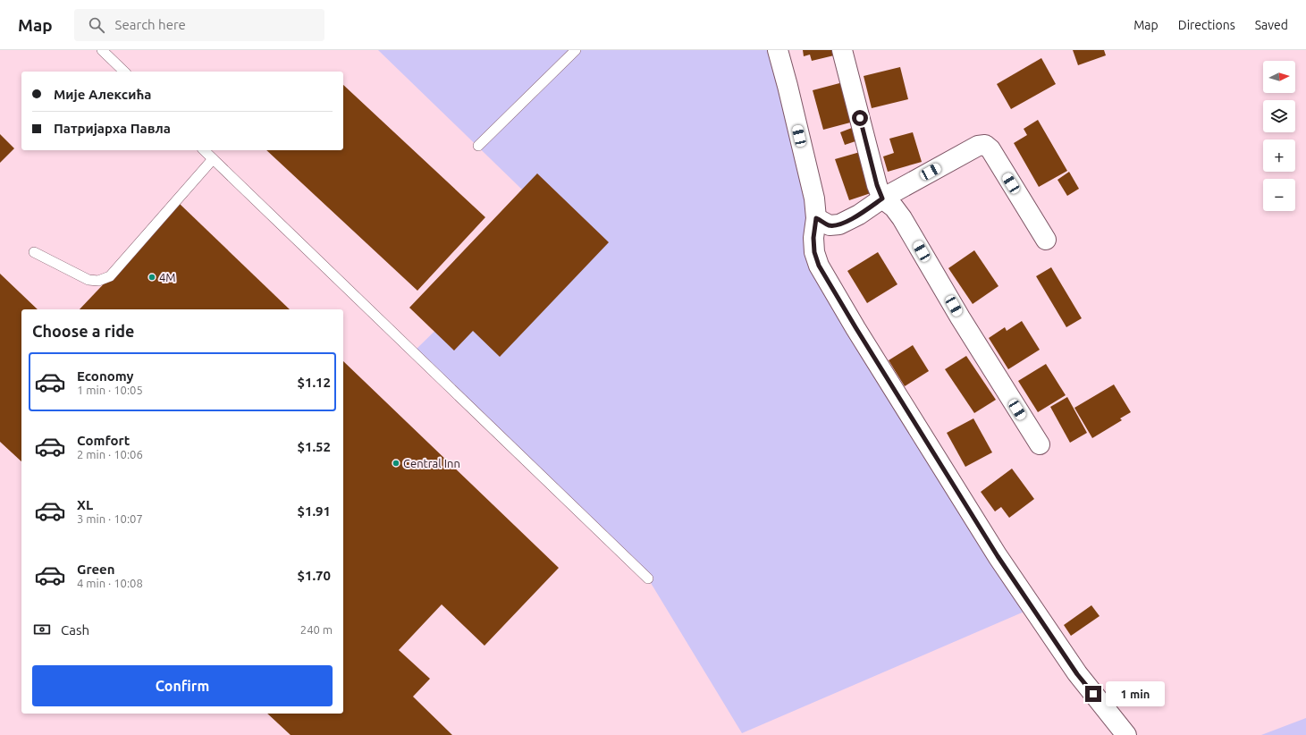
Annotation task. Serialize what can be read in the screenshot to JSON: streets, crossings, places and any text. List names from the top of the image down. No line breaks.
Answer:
{"places":["4M","Central Inn"],"north":"right","page":{"header":"Map","search":"Search here","nav":["Map","Directions","Saved"],"map_buttons":["+","−"],"banner":["Мије Алексића","Патријарха Павла"],"heading":"Choose a ride","list":[{"name":"Economy","note":"1 min · 10:05","value":"$1.12"},{"name":"Comfort","note":"2 min · 10:06","value":"$1.52"},{"name":"XL","note":"3 min · 10:07","value":"$1.91"},{"name":"Green","note":"4 min · 10:08","value":"$1.70"}],"pay":["Cash","240 m"],"buttons":"Confirm","bubble":"1 min"}}
